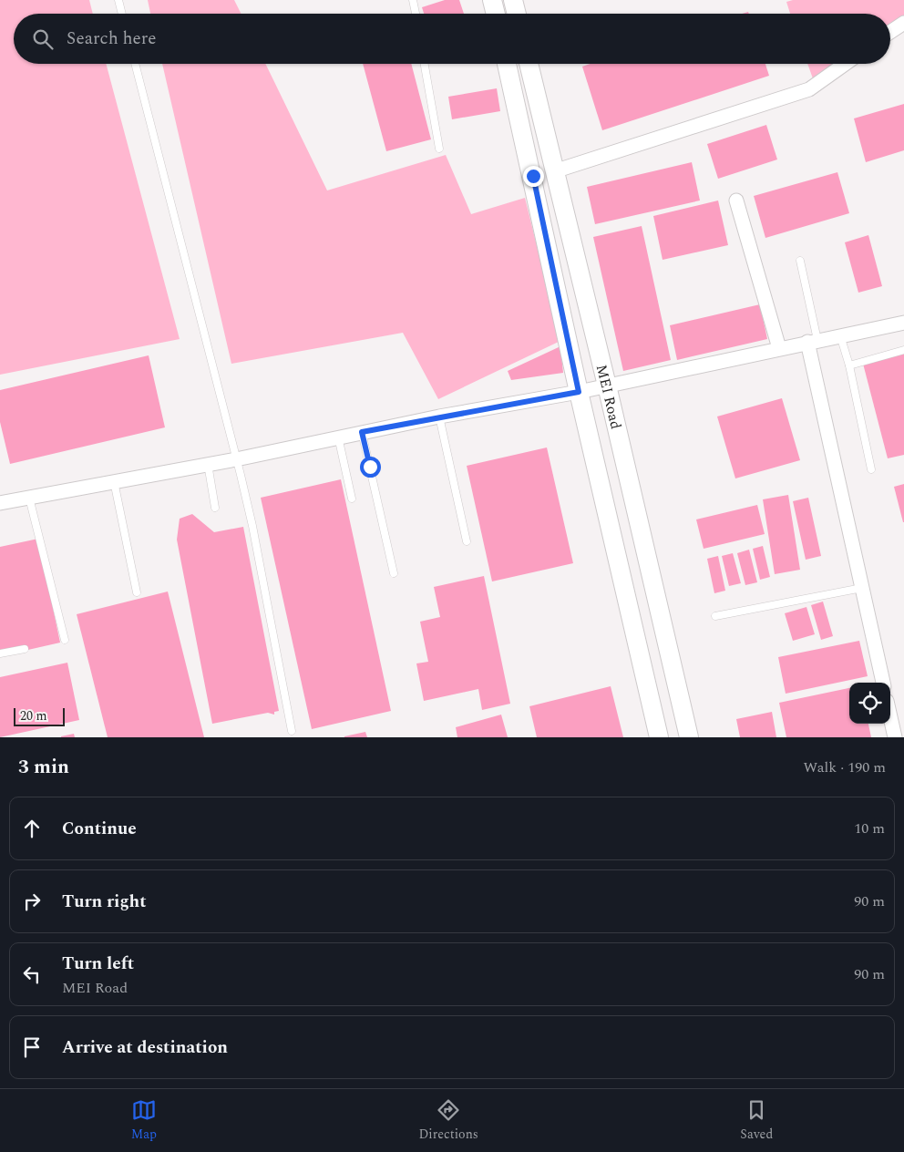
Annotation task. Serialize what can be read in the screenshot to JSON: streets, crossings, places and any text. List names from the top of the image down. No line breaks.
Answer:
{"streets":{"street":["MEI Road"]},"scale_bar":"20 m","page":{"search":"Search here","scale":"20 m","heading":["3 min","Walk · 190 m"],"list":[["Continue","10 m"],["Turn right","90 m"],["Turn left","MEI Road","90 m"],"Arrive at destination"],"nav":["Map","Directions","Saved"]}}
